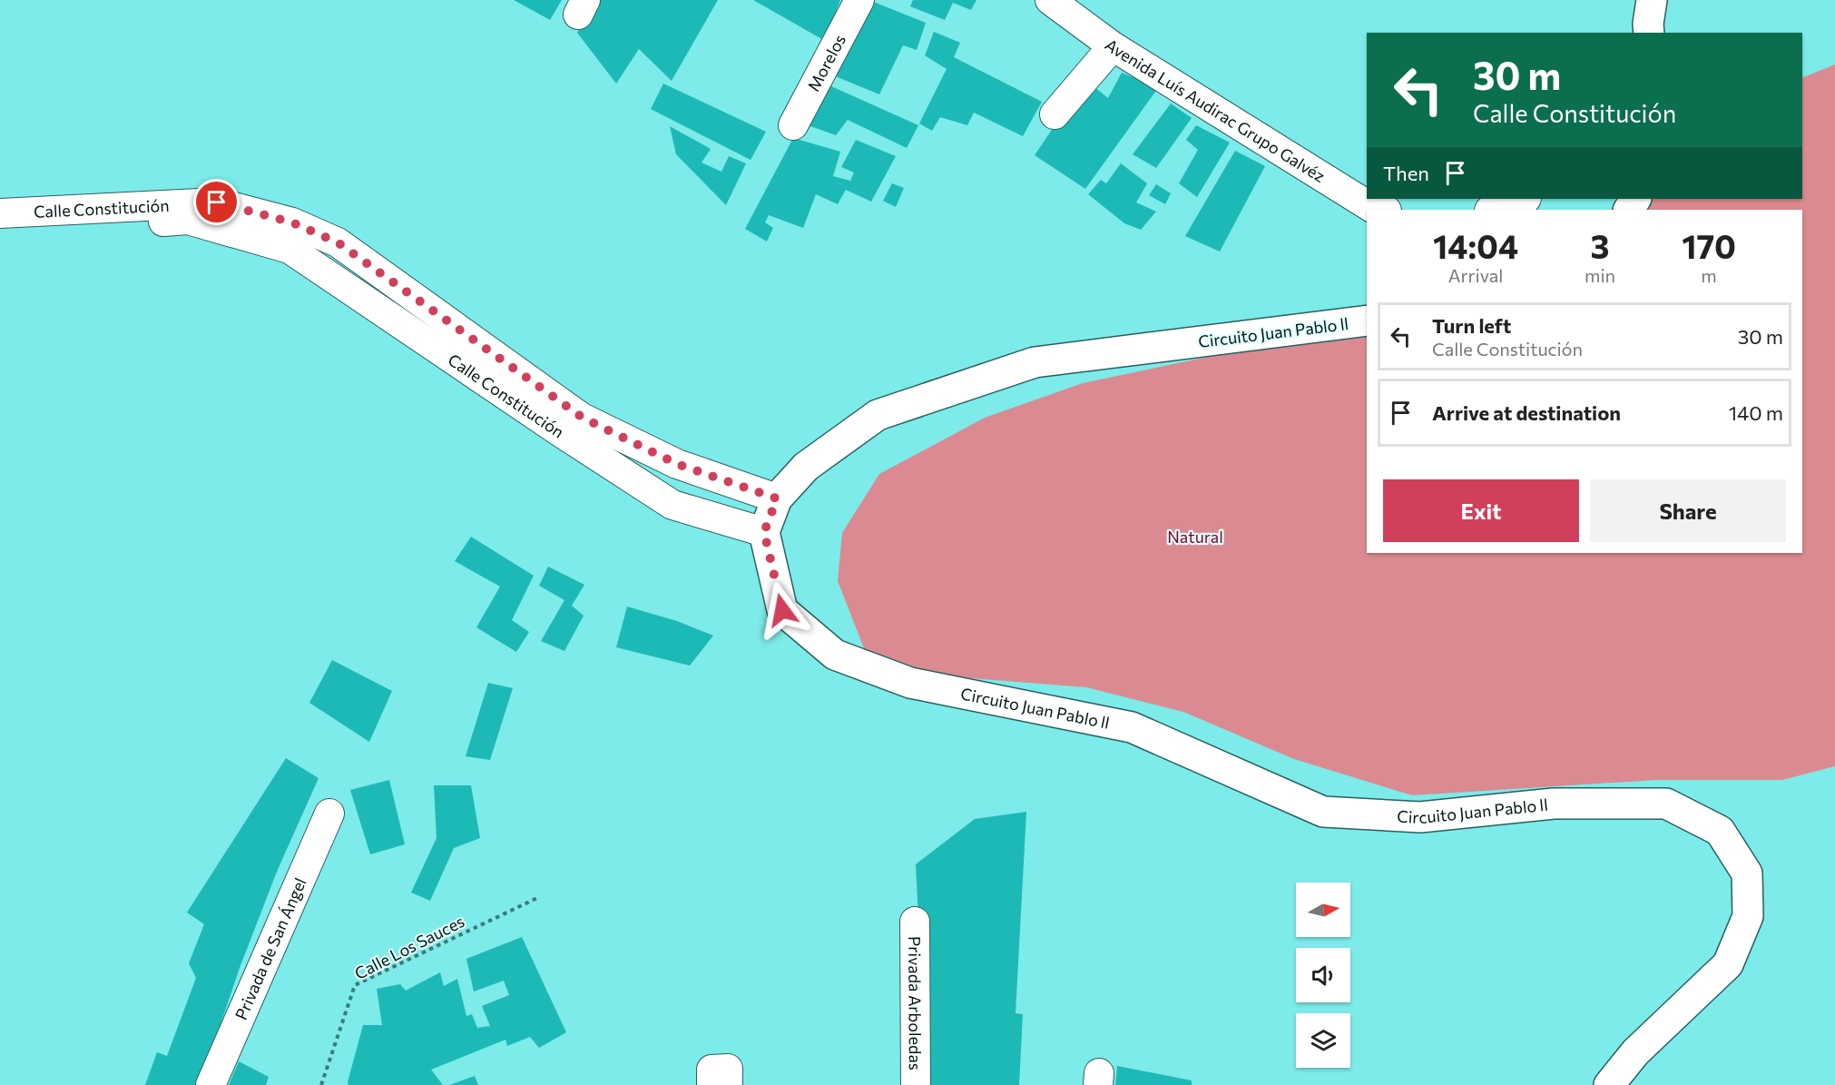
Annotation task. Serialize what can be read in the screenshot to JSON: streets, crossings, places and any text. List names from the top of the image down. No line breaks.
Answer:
{"streets":{"main road":["Circuito Juan Pablo ll"],"street":["Morelos","Avenida Luís Audirac Grupo Galvéz","Calle Constitución","Privada de San Ángel","Privada Arboledas"],"path":["Calle Los Sauces"]},"crossings":[["Calle Constitución","Circuito Juan Pablo ll"]],"parks":["Natural"],"north":"right","page":{"turn":["30 m","Calle Constitución"],"then":"Then","eta":["14:04","Arrival","3","min","170","m"],"list":[{"name":"Turn left","note":"Calle Constitución","value":"30 m"},{"name":"Arrive at destination","value":"140 m"}],"buttons":["Exit","Share"]}}
